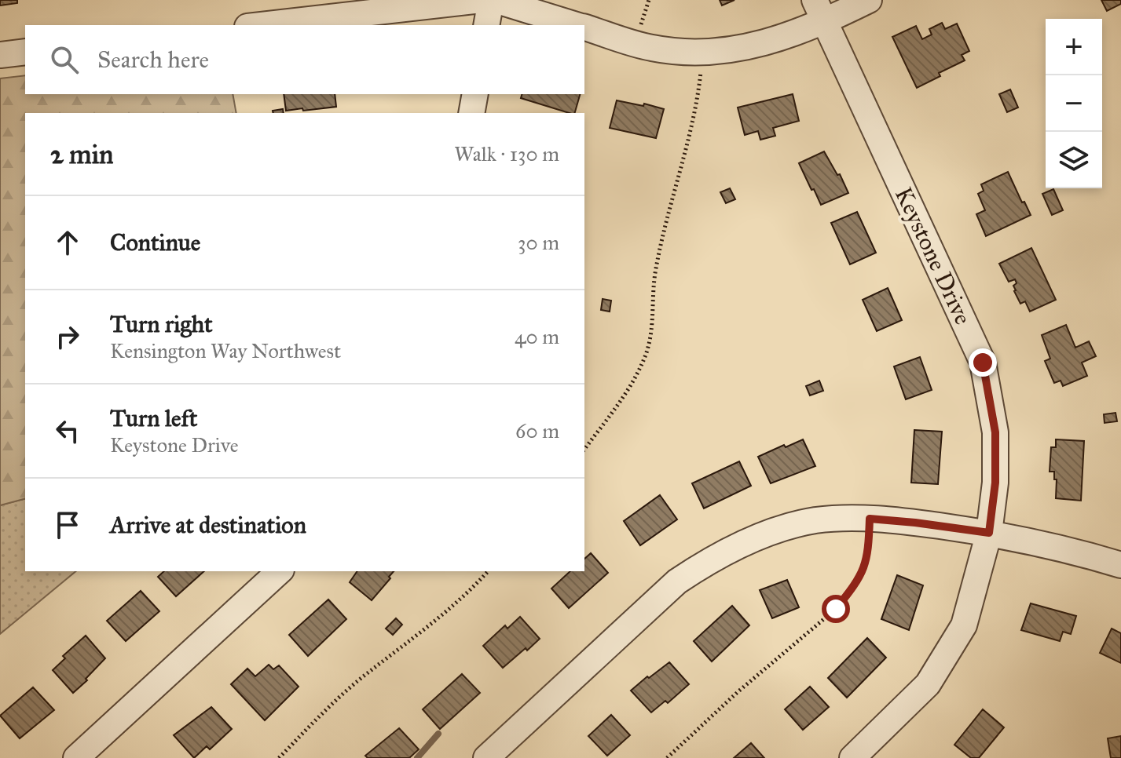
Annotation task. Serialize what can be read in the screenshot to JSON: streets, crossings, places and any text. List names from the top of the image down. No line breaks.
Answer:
{"streets":{"street":["Keystone Drive"]},"page":{"map_buttons":["+","−"],"search":"Search here","heading":["2 min","Walk · 130 m"],"list":[["Continue","30 m"],["Turn right","Kensington Way Northwest","40 m"],["Turn left","Keystone Drive","60 m"],"Arrive at destination"]}}
